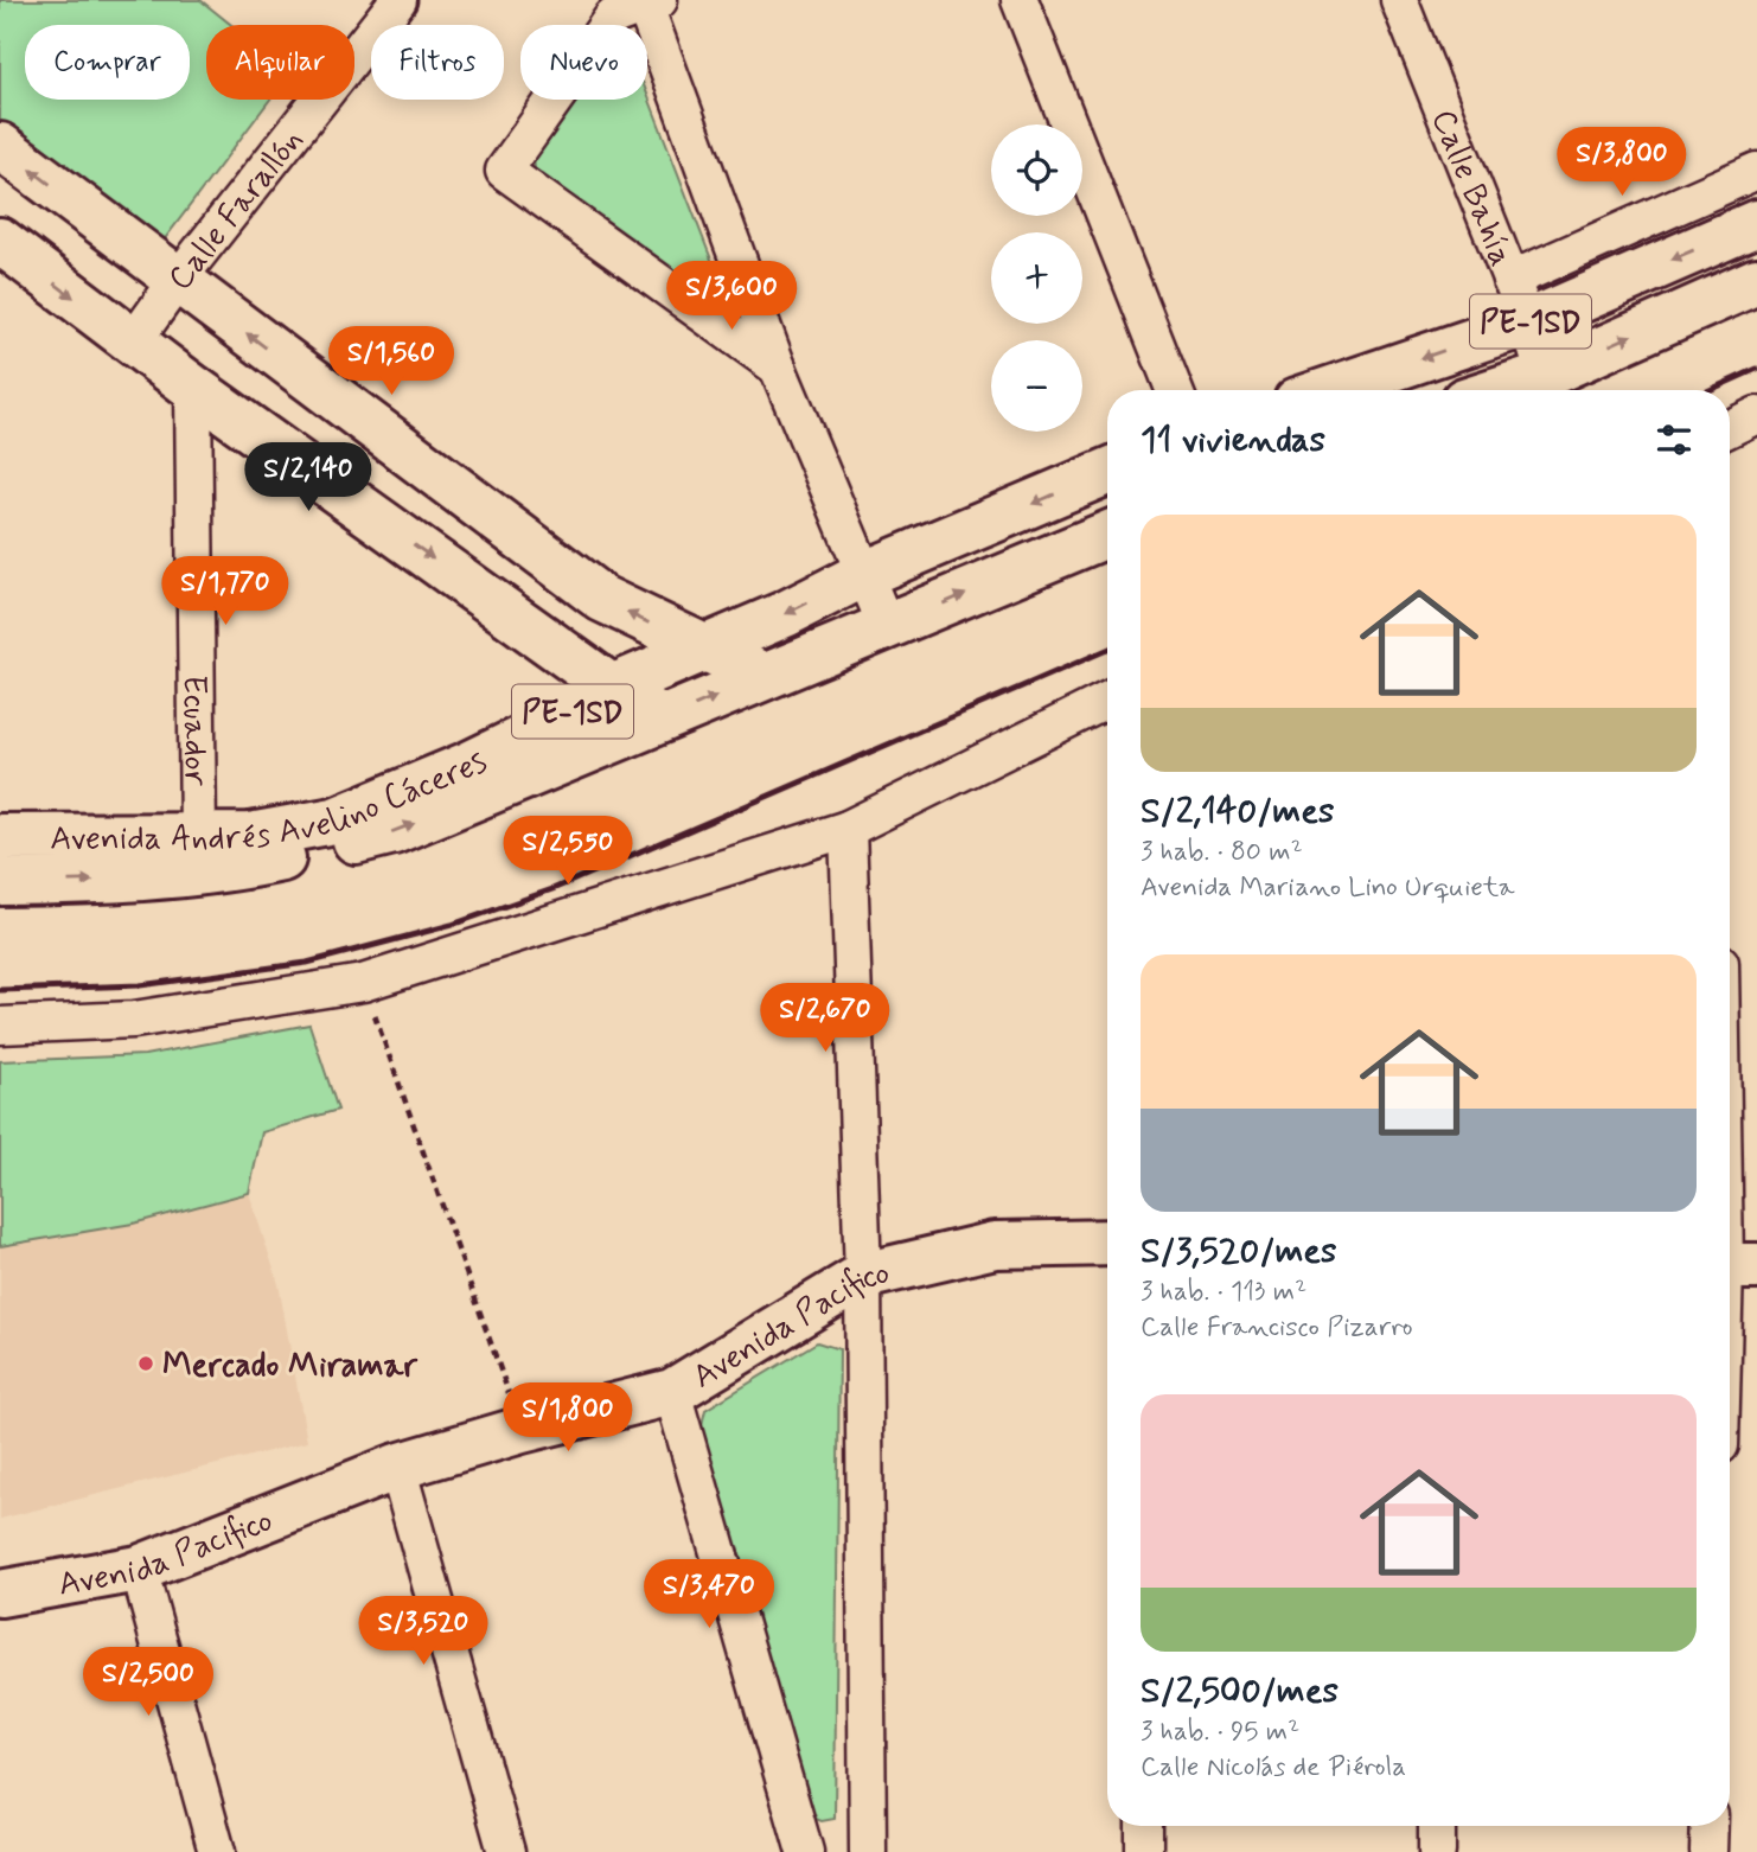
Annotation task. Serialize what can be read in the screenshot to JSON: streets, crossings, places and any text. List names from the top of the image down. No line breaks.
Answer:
{"streets":{"main road":["PE-1SD","Avenida Andrés Avelino Cáceres","Avenida Pacifico"],"street":["Calle Bahía","Calle Farallón","Ecuador"]},"crossings":[["Calle Bahía","PE-1SD"],["Ecuador","Avenida Andrés Avelino Cáceres"]],"places":["Mercado Miramar"],"page":{"chip":["Comprar","Alquilar","Filtros","Nuevo"],"map_buttons":["+","−"],"price":["S/3,800","S/3,600","S/1,560","S/2,140","S/1,770","S/2,550","S/2,670","S/1,800","S/3,470","S/3,520","S/2,500"],"heading":"11 viviendas","list":[{"name":"S/2,140/mes","note":"3 hab. · 80 m² · Avenida Mariano Lino Urquieta"},{"name":"S/3,520/mes","note":"3 hab. · 113 m² · Calle Francisco Pizarro"},{"name":"S/2,500/mes","note":"3 hab. · 95 m² · Calle Nicolás de Piérola"}]}}
